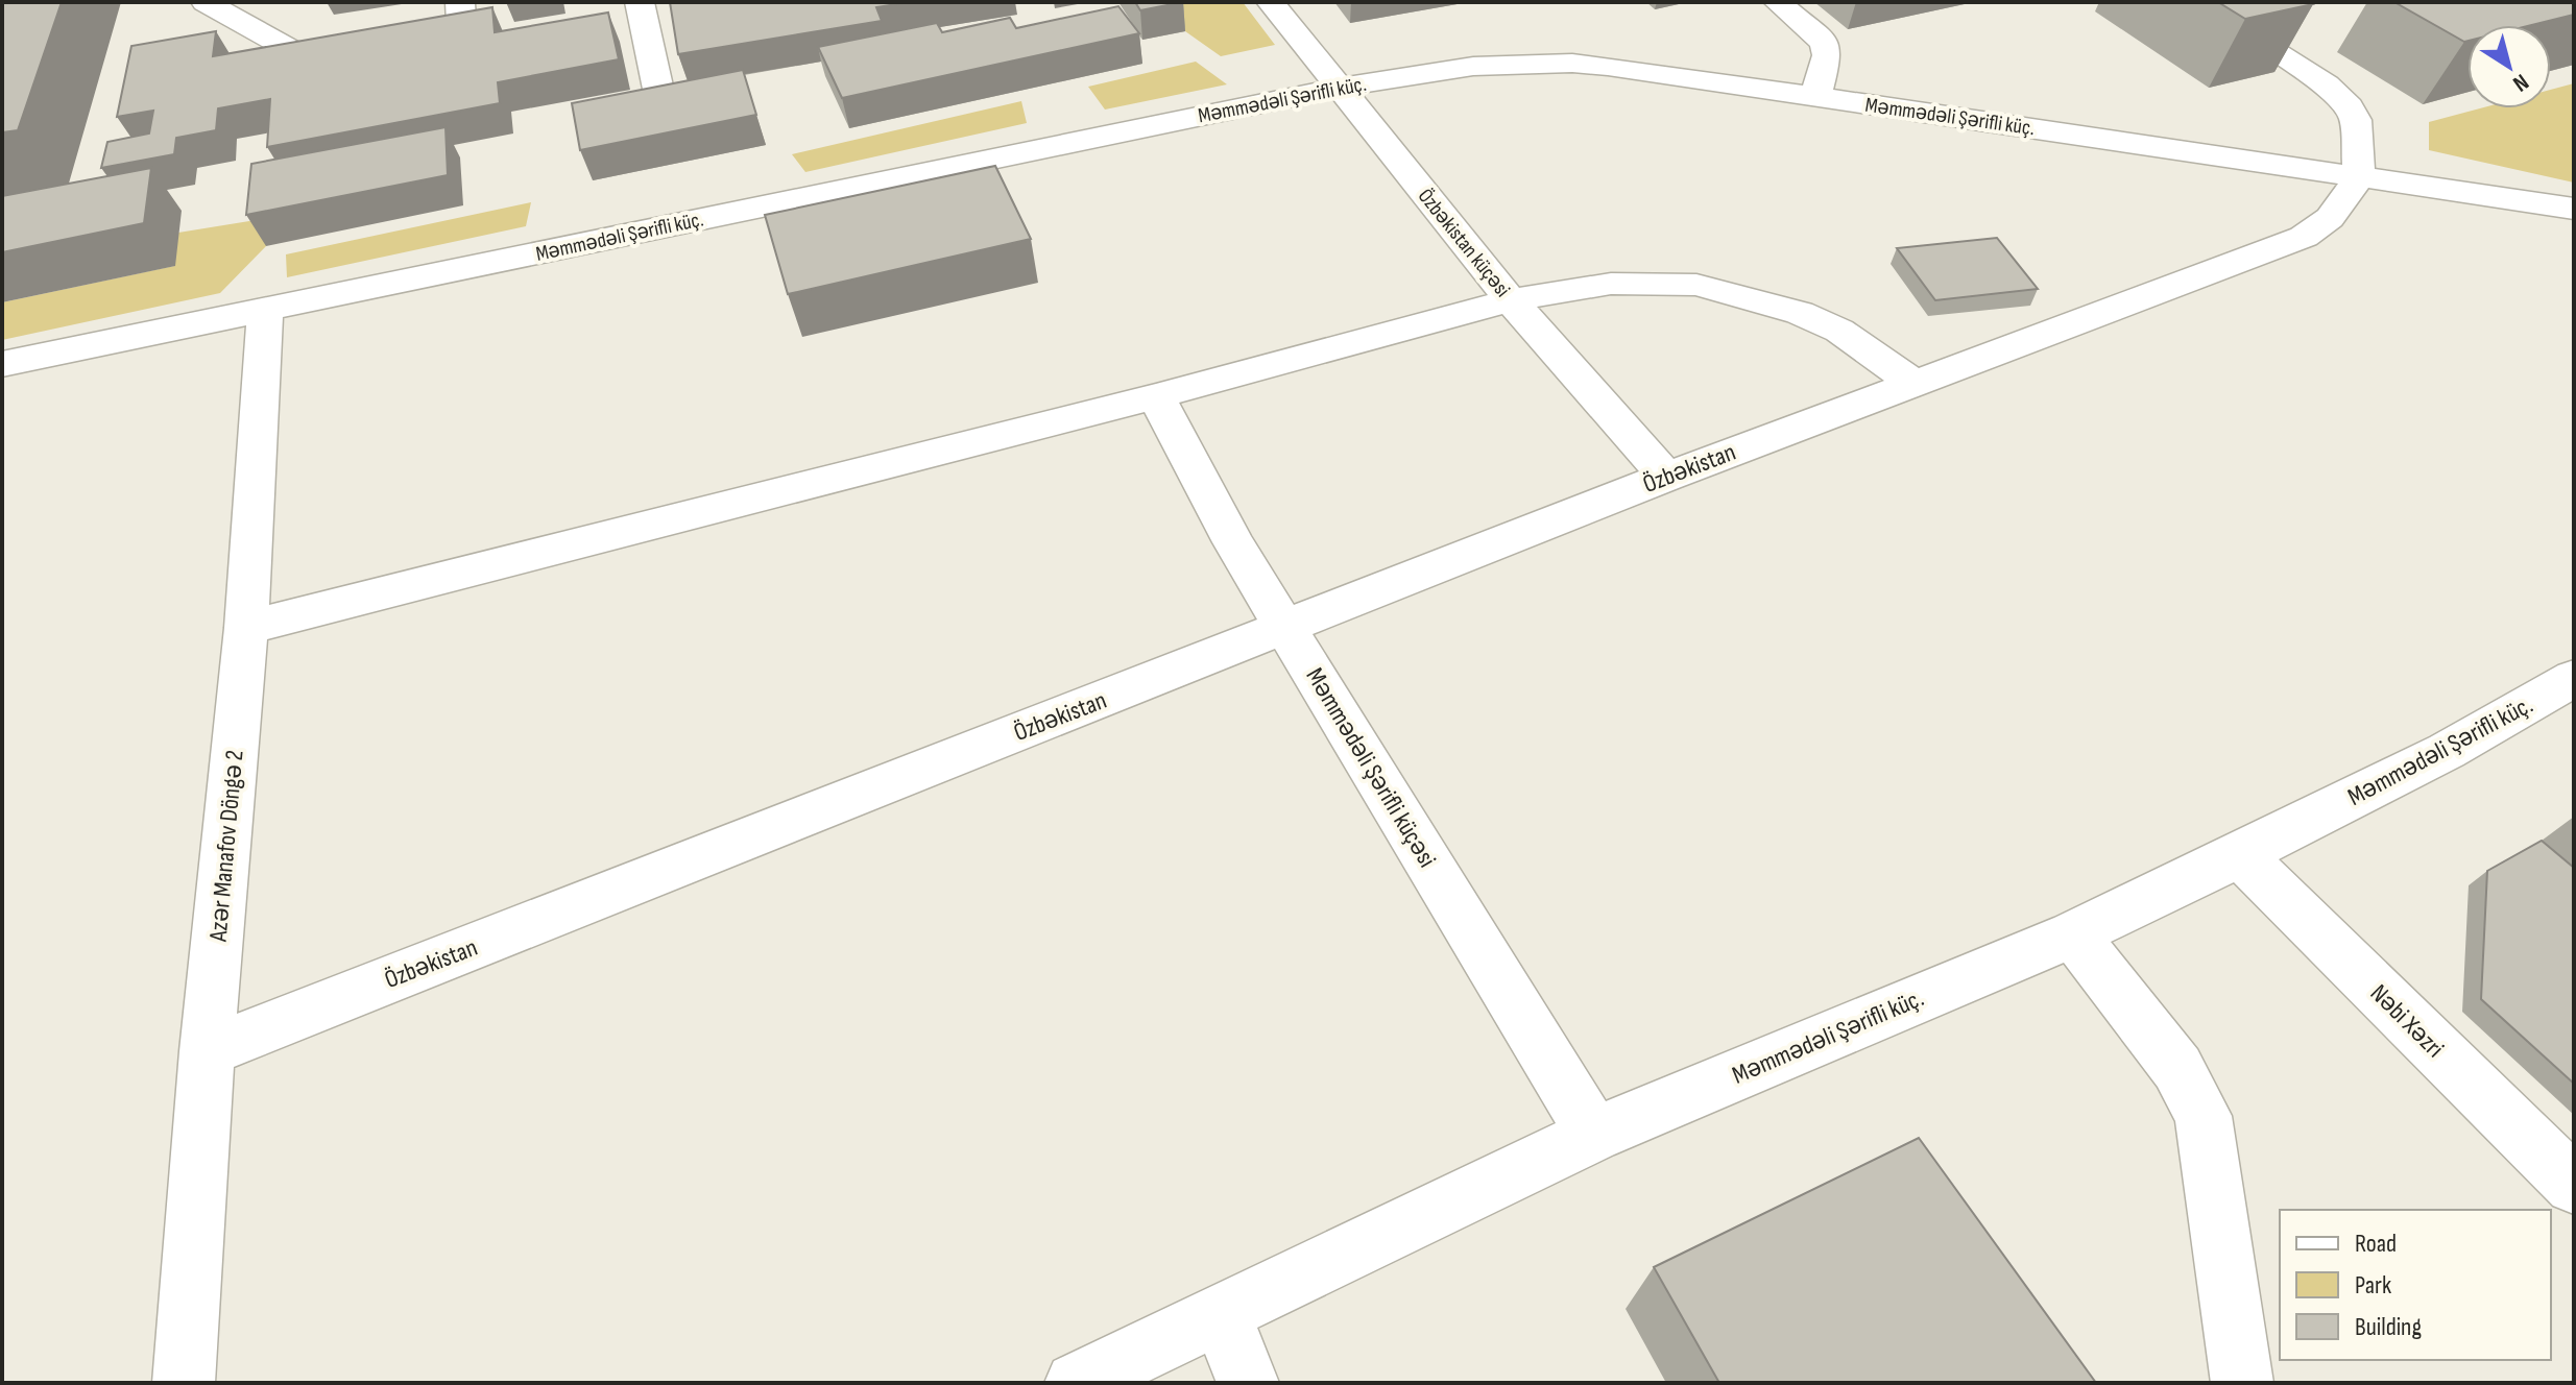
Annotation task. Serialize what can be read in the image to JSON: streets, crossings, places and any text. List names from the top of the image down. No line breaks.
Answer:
{"streets":{"street":["Məmmədəli Şərifli küç.","Özbəkistan küçəsi","Özbəkistan","Məmmədəli Şərifli küçəsi","Azər Manafov Döngə 2","Nəbi Xəzri"]},"crossings":[["Məmmədəli Şərifli küç.","Özbəkistan küçəsi"],["Məmmədəli Şərifli küç.","Özbəkistan"],["Məmmədəli Şərifli küç.","Məmmədəli Şərifli küçəsi"],["Məmmədəli Şərifli küç.","Azər Manafov Döngə 2"],["Məmmədəli Şərifli küç.","Nəbi Xəzri"],["Özbəkistan küçəsi","Özbəkistan"],["Özbəkistan","Məmmədəli Şərifli küçəsi"],["Özbəkistan","Azər Manafov Döngə 2"]],"legend":["Road","Park","Building"],"north":"bottom right"}
